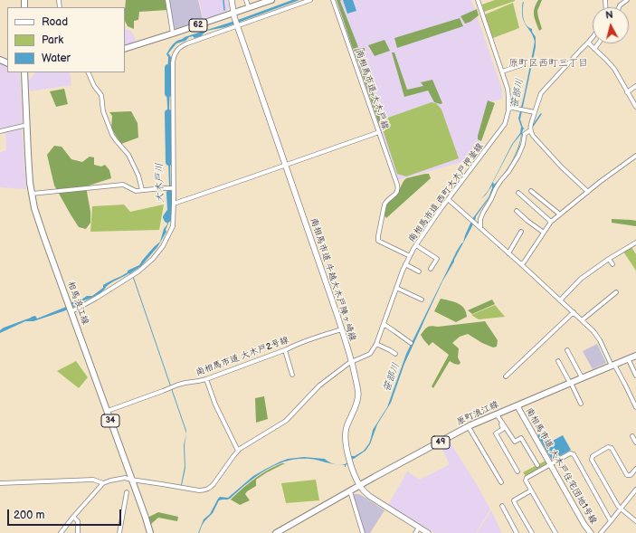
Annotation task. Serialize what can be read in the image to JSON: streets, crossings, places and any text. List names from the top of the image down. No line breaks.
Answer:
{"streets":{"main road":["62","相馬浪江線","原町浪江線","34","49"],"street":["南相馬市道 大木戸線","南相馬市道 西町大木戸押釜線","南相馬市道 牛越大木戸陣ヶ崎線","南相馬市道 大木戸2号線","南相馬市道 大木戸住宅団地1号線"]},"crossings":[["62","南相馬市道 牛越大木戸陣ヶ崎線"],["南相馬市道 大木戸線","南相馬市道 西町大木戸押釜線"],["南相馬市道 西町大木戸押釜線","南相馬市道 牛越大木戸陣ヶ崎線"],["南相馬市道 西町大木戸押釜線","相馬浪江線"],["南相馬市道 牛越大木戸陣ヶ崎線","南相馬市道 大木戸2号線"],["南相馬市道 牛越大木戸陣ヶ崎線","原町浪江線"],["相馬浪江線","南相馬市道 大木戸2号線"],["原町浪江線","南相馬市道 大木戸住宅団地1号線"]],"districts":["原町区西町三丁目"],"water":["笹部川","大木戸川"],"legend":["Road","Park","Water"],"scale_bar":"200 m","north":"top"}
